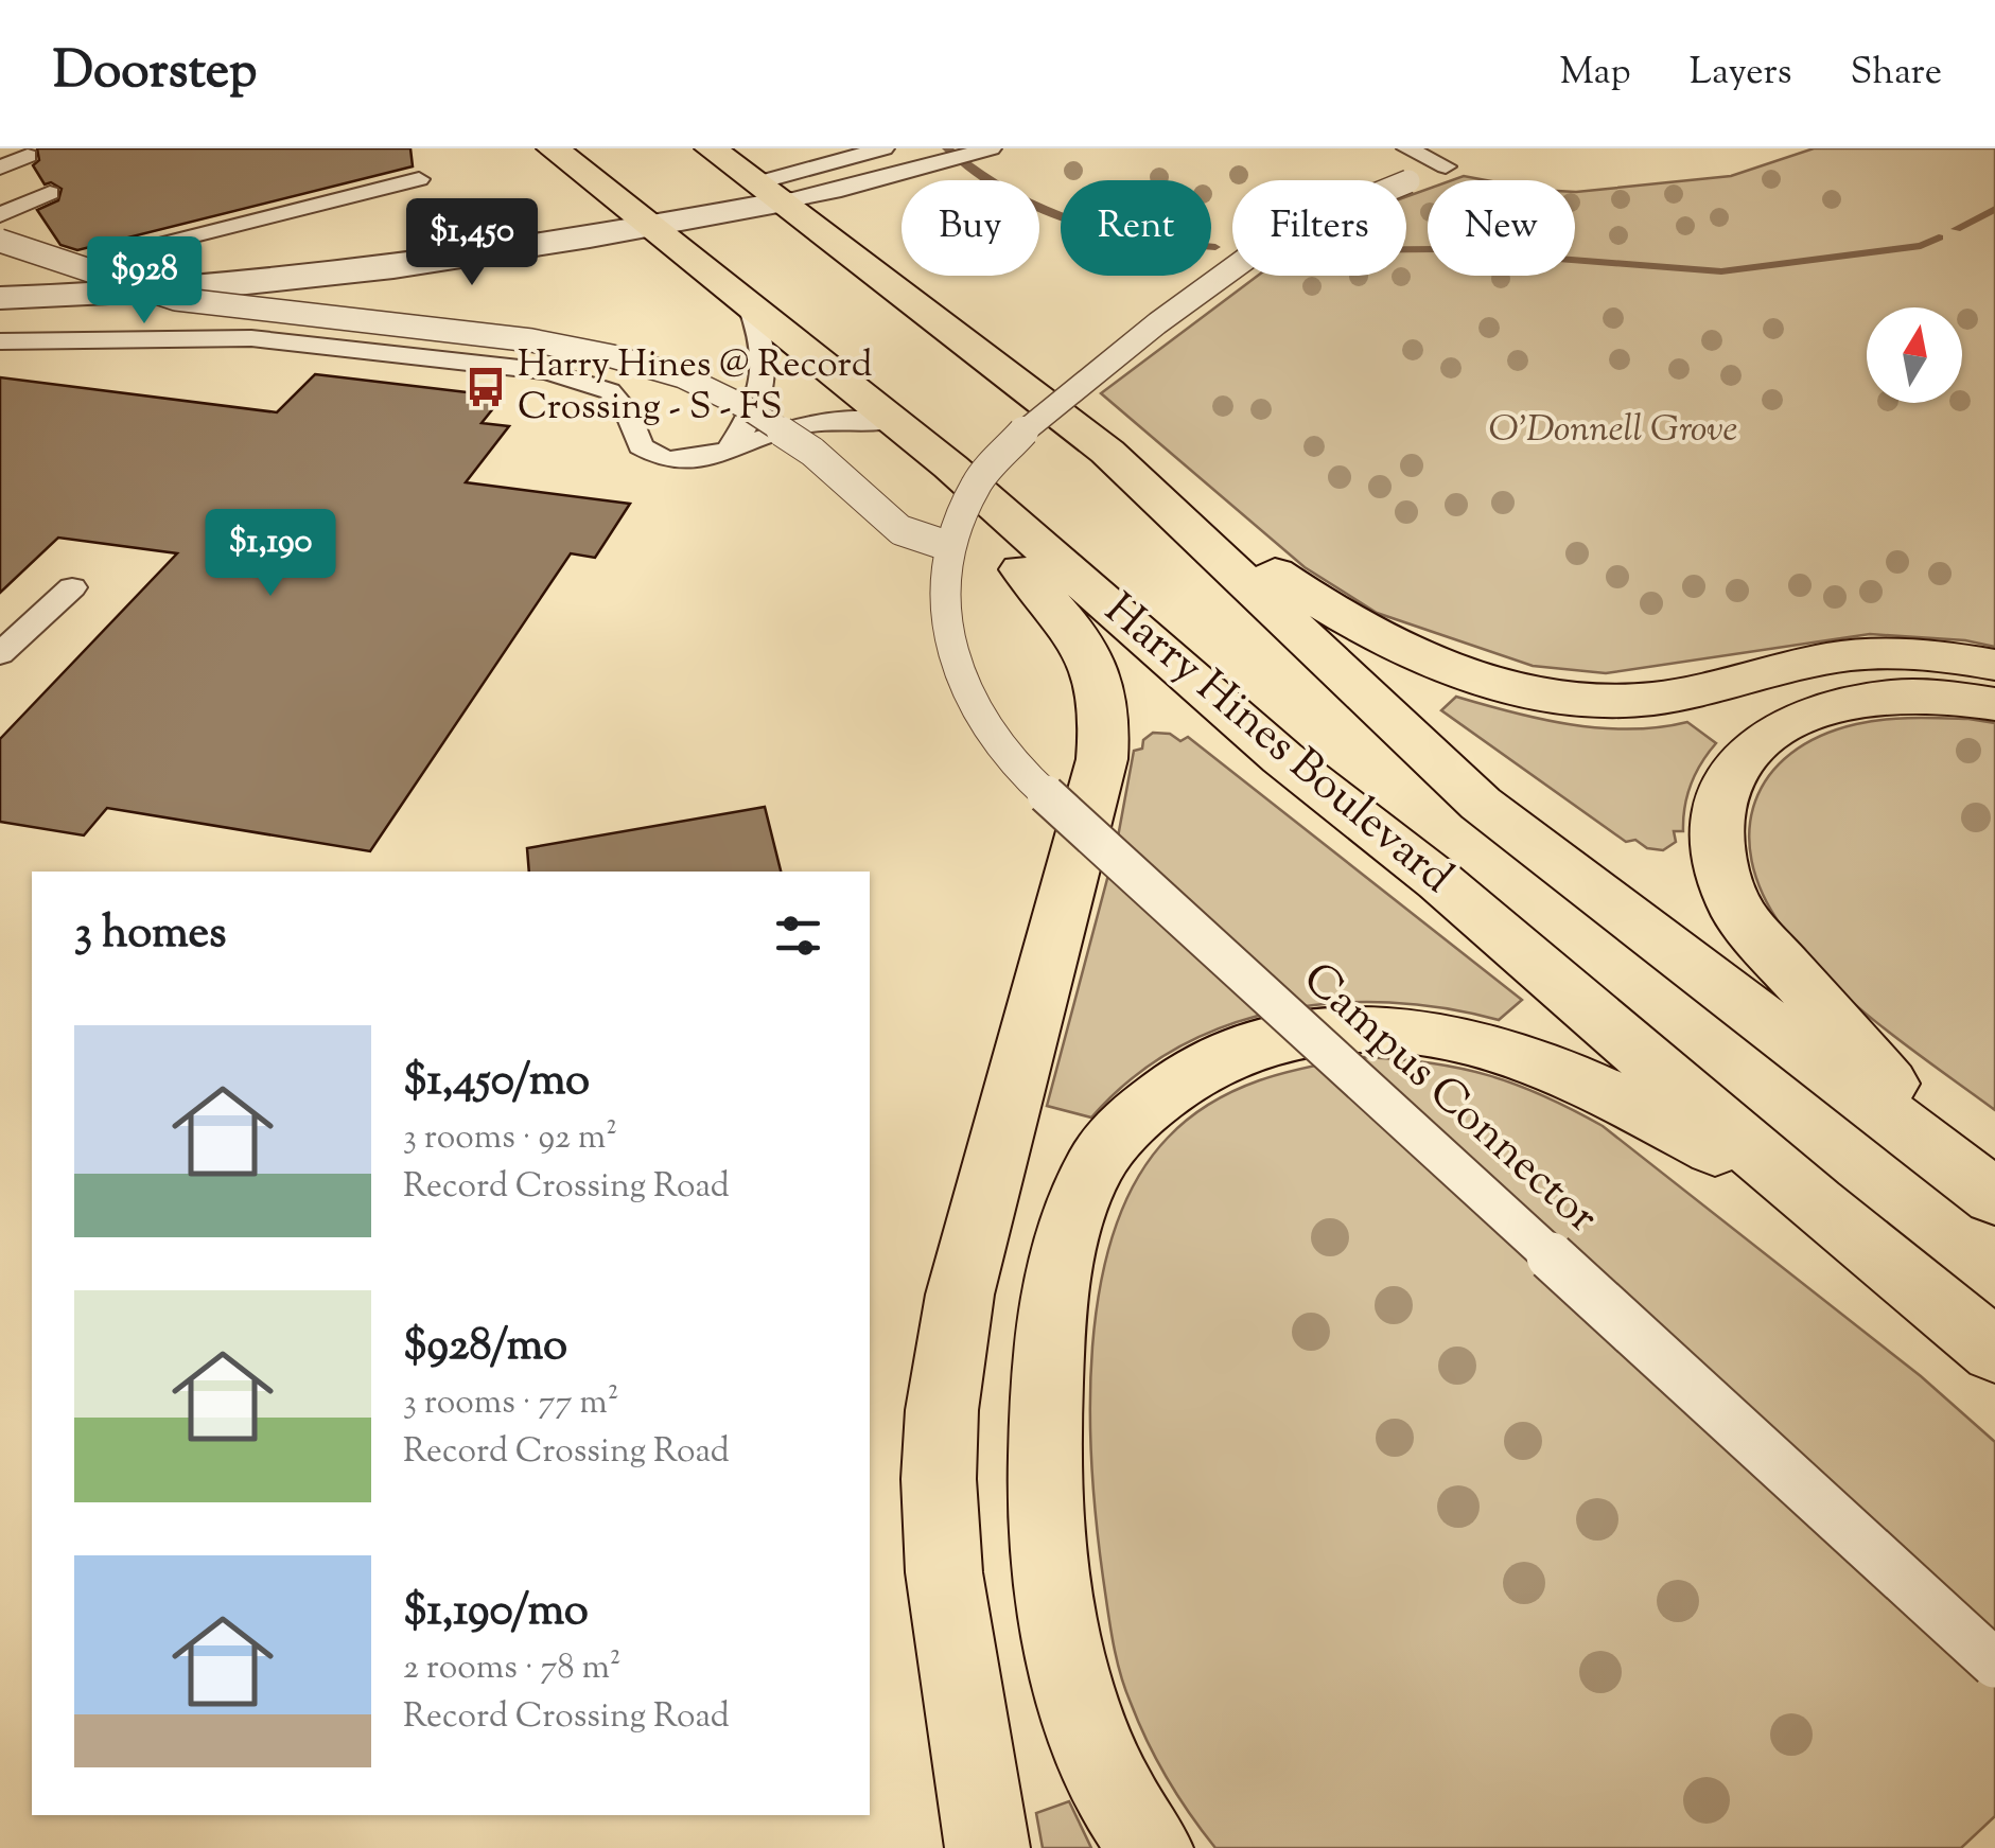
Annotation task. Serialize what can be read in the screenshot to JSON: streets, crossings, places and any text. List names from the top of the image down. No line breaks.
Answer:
{"streets":{"main road":["Harry Hines Boulevard"],"lane":["Campus Connector"]},"parks":["O'Donnell Grove"],"places":{"bus stop":["Harry Hines @ Record Crossing - S - FS"]},"north":"top","page":{"header":"Doorstep","nav":["Map","Layers","Share"],"chip":["Buy","Rent","Filters","New"],"price":["$1,450","$928","$1,190"],"heading":"3 homes","list":[{"name":"$1,450/mo","note":"3 rooms · 92 m² · Record Crossing Road"},{"name":"$928/mo","note":"3 rooms · 77 m² · Record Crossing Road"},{"name":"$1,190/mo","note":"2 rooms · 78 m² · Record Crossing Road"}]}}
